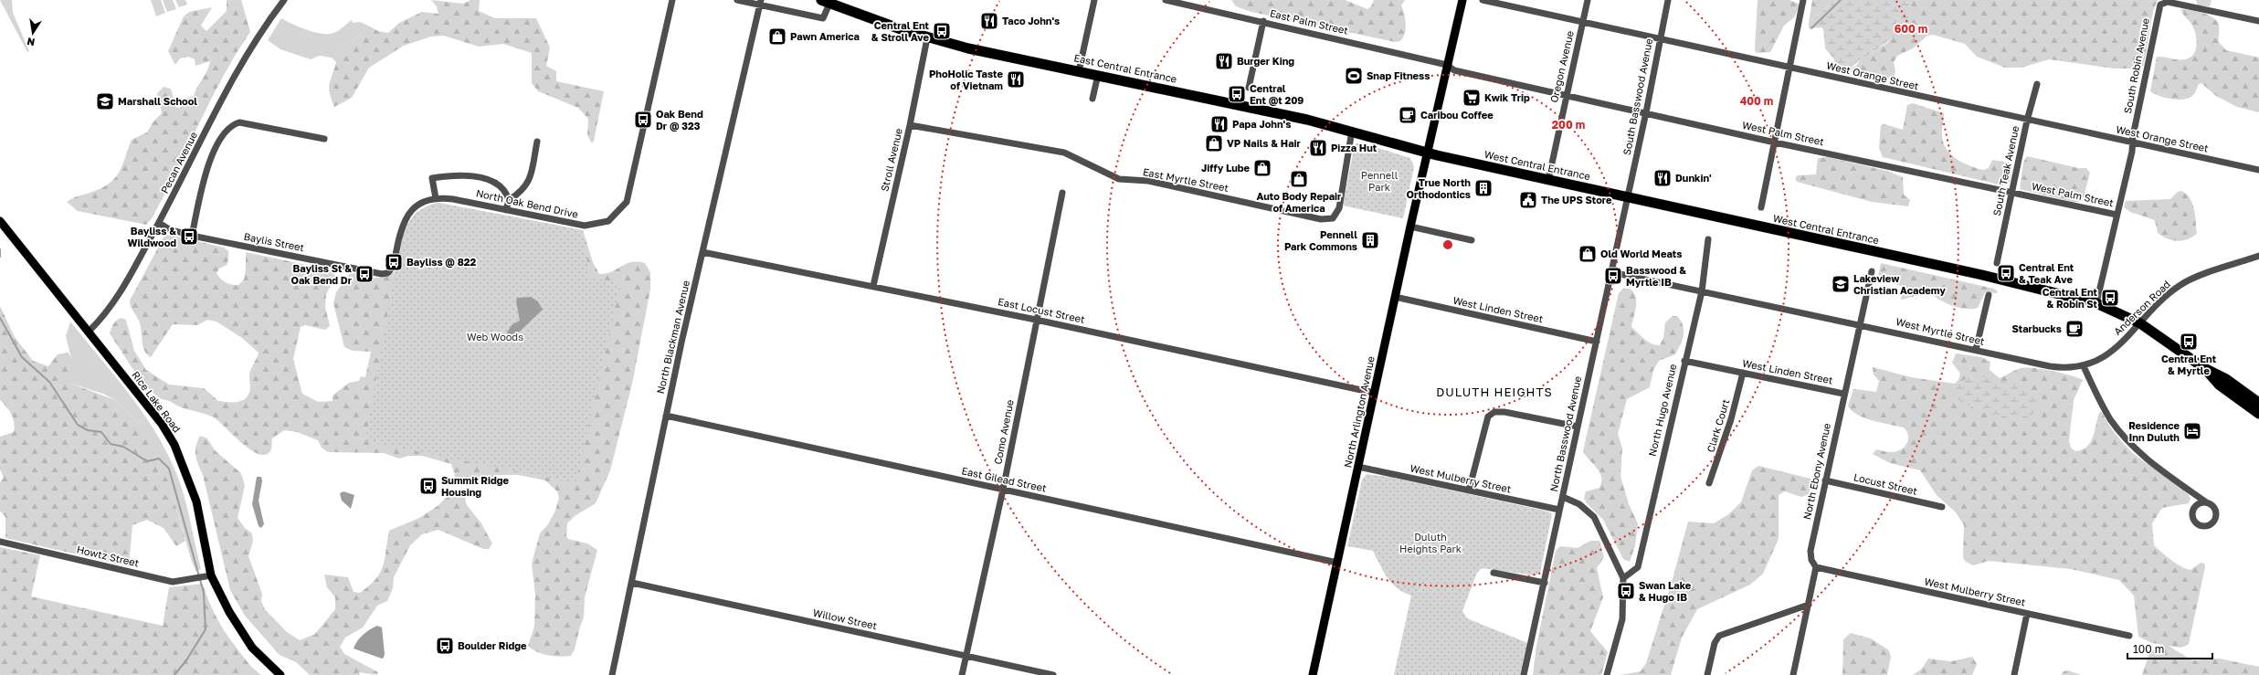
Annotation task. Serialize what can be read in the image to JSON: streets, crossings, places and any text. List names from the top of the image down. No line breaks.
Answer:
{"streets":{"highway":["East Central Entrance","West Central Entrance"],"main road":["Rice Lake Road","North Arlington Avenue"],"street":["East Palm Street","South Robin Avenue","Oregon Avenue","West Orange Street","South Basswood Avenue","West Palm Street","Stroll Avenue","Pecan Avenue","South Teak Avenue","East Myrtle Street","North Oak Bend Drive","Baylis Street","Anderson Road","West Linden Street","East Locust Street","West Myrtle Street","North Blackman Avenue","North Hugo Avenue","Clark Court","Como Avenue","North Basswood Avenue","North Ebony Avenue","West Mulberry Street","East Gilead Street","Locust Street","Howtz Street","Willow Street"]},"crossings":[["East Palm Street","West Palm Street"],["East Palm Street","North Arlington Avenue"],["South Robin Avenue","West Orange Street"],["South Robin Avenue","West Palm Street"],["South Robin Avenue","West Central Entrance"],["Oregon Avenue","West Orange Street"],["Oregon Avenue","West Palm Street"],["Oregon Avenue","West Central Entrance"],["East Central Entrance","Stroll Avenue"],["East Central Entrance","West Central Entrance"],["East Central Entrance","East Myrtle Street"],["East Central Entrance","North Arlington Avenue"],["West Orange Street","South Basswood Avenue"],["West Orange Street","South Teak Avenue"],["South Basswood Avenue","West Palm Street"],["South Basswood Avenue","West Central Entrance"],["South Basswood Avenue","North Basswood Avenue"],["West Palm Street","South Teak Avenue"],["West Palm Street","North Arlington Avenue"],["Stroll Avenue","East Myrtle Street"],["Stroll Avenue","East Locust Street"],["Pecan Avenue","Baylis Street"],["Pecan Avenue","Rice Lake Road"],["West Central Entrance","Anderson Road"],["West Central Entrance","North Arlington Avenue"],["West Central Entrance","North Basswood Avenue"],["North Oak Bend Drive","Baylis Street"],["Anderson Road","West Myrtle Street"],["West Linden Street","North Hugo Avenue"],["West Linden Street","North Arlington Avenue"],["West Linden Street","Clark Court"],["West Linden Street","North Basswood Avenue"],["West Linden Street","North Ebony Avenue"],["East Locust Street","North Blackman Avenue"],["East Locust Street","North Arlington Avenue"],["East Locust Street","Como Avenue"],["West Myrtle Street","North Hugo Avenue"],["West Myrtle Street","North Basswood Avenue"],["West Myrtle Street","North Ebony Avenue"],["North Blackman Avenue","East Gilead Street"],["North Blackman Avenue","Willow Street"],["Rice Lake Road","Howtz Street"],["North Arlington Avenue","West Mulberry Street"],["North Arlington Avenue","East Gilead Street"],["Como Avenue","East Gilead Street"],["Como Avenue","Willow Street"],["North Basswood Avenue","West Mulberry Street"],["North Ebony Avenue","West Mulberry Street"],["North Ebony Avenue","Locust Street"]],"districts":["DULUTH HEIGHTS"],"parks":["Pennell Park","Web Woods","Duluth Heights Park"],"places":{"restaurant":["Taco John's","Burger King","PhoHolic Taste of Vietnam","Papa John's","Pizza Hut","Dunkin'"],"bus stop":["Central Ent & Stroll Ave","Central Ent @t 209","Oak Bend Dr @ 323","Bayliss & Wildwood","Bayliss @ 822","Central Ent & Teak Ave","Bayliss St & Oak Bend Dr","Basswood & Myrtle IB","Central Ent & Robin St","Central Ent & Myrtle","Summit Ridge Housing","Swan Lake & Hugo IB","Boulder Ridge"],"shop":["Pawn America","VP Nails & Hair","Jiffy Lube","Auto Body Repair of America","Old World Meats"],"sports":["Snap Fitness"],"supermarket":["Kwik Trip"],"school or university":["Marshall School","Lakeview Christian Academy"],"cafe":["Caribou Coffee","Starbucks"],"building":["True North Orthodontics","Pennell Park Commons"],"public building":["The UPS Store"],"hotel":["Residence Inn Duluth"]},"scale_bar":"100 m","north":"bottom","rings":["600 m","400 m","200 m"]}
